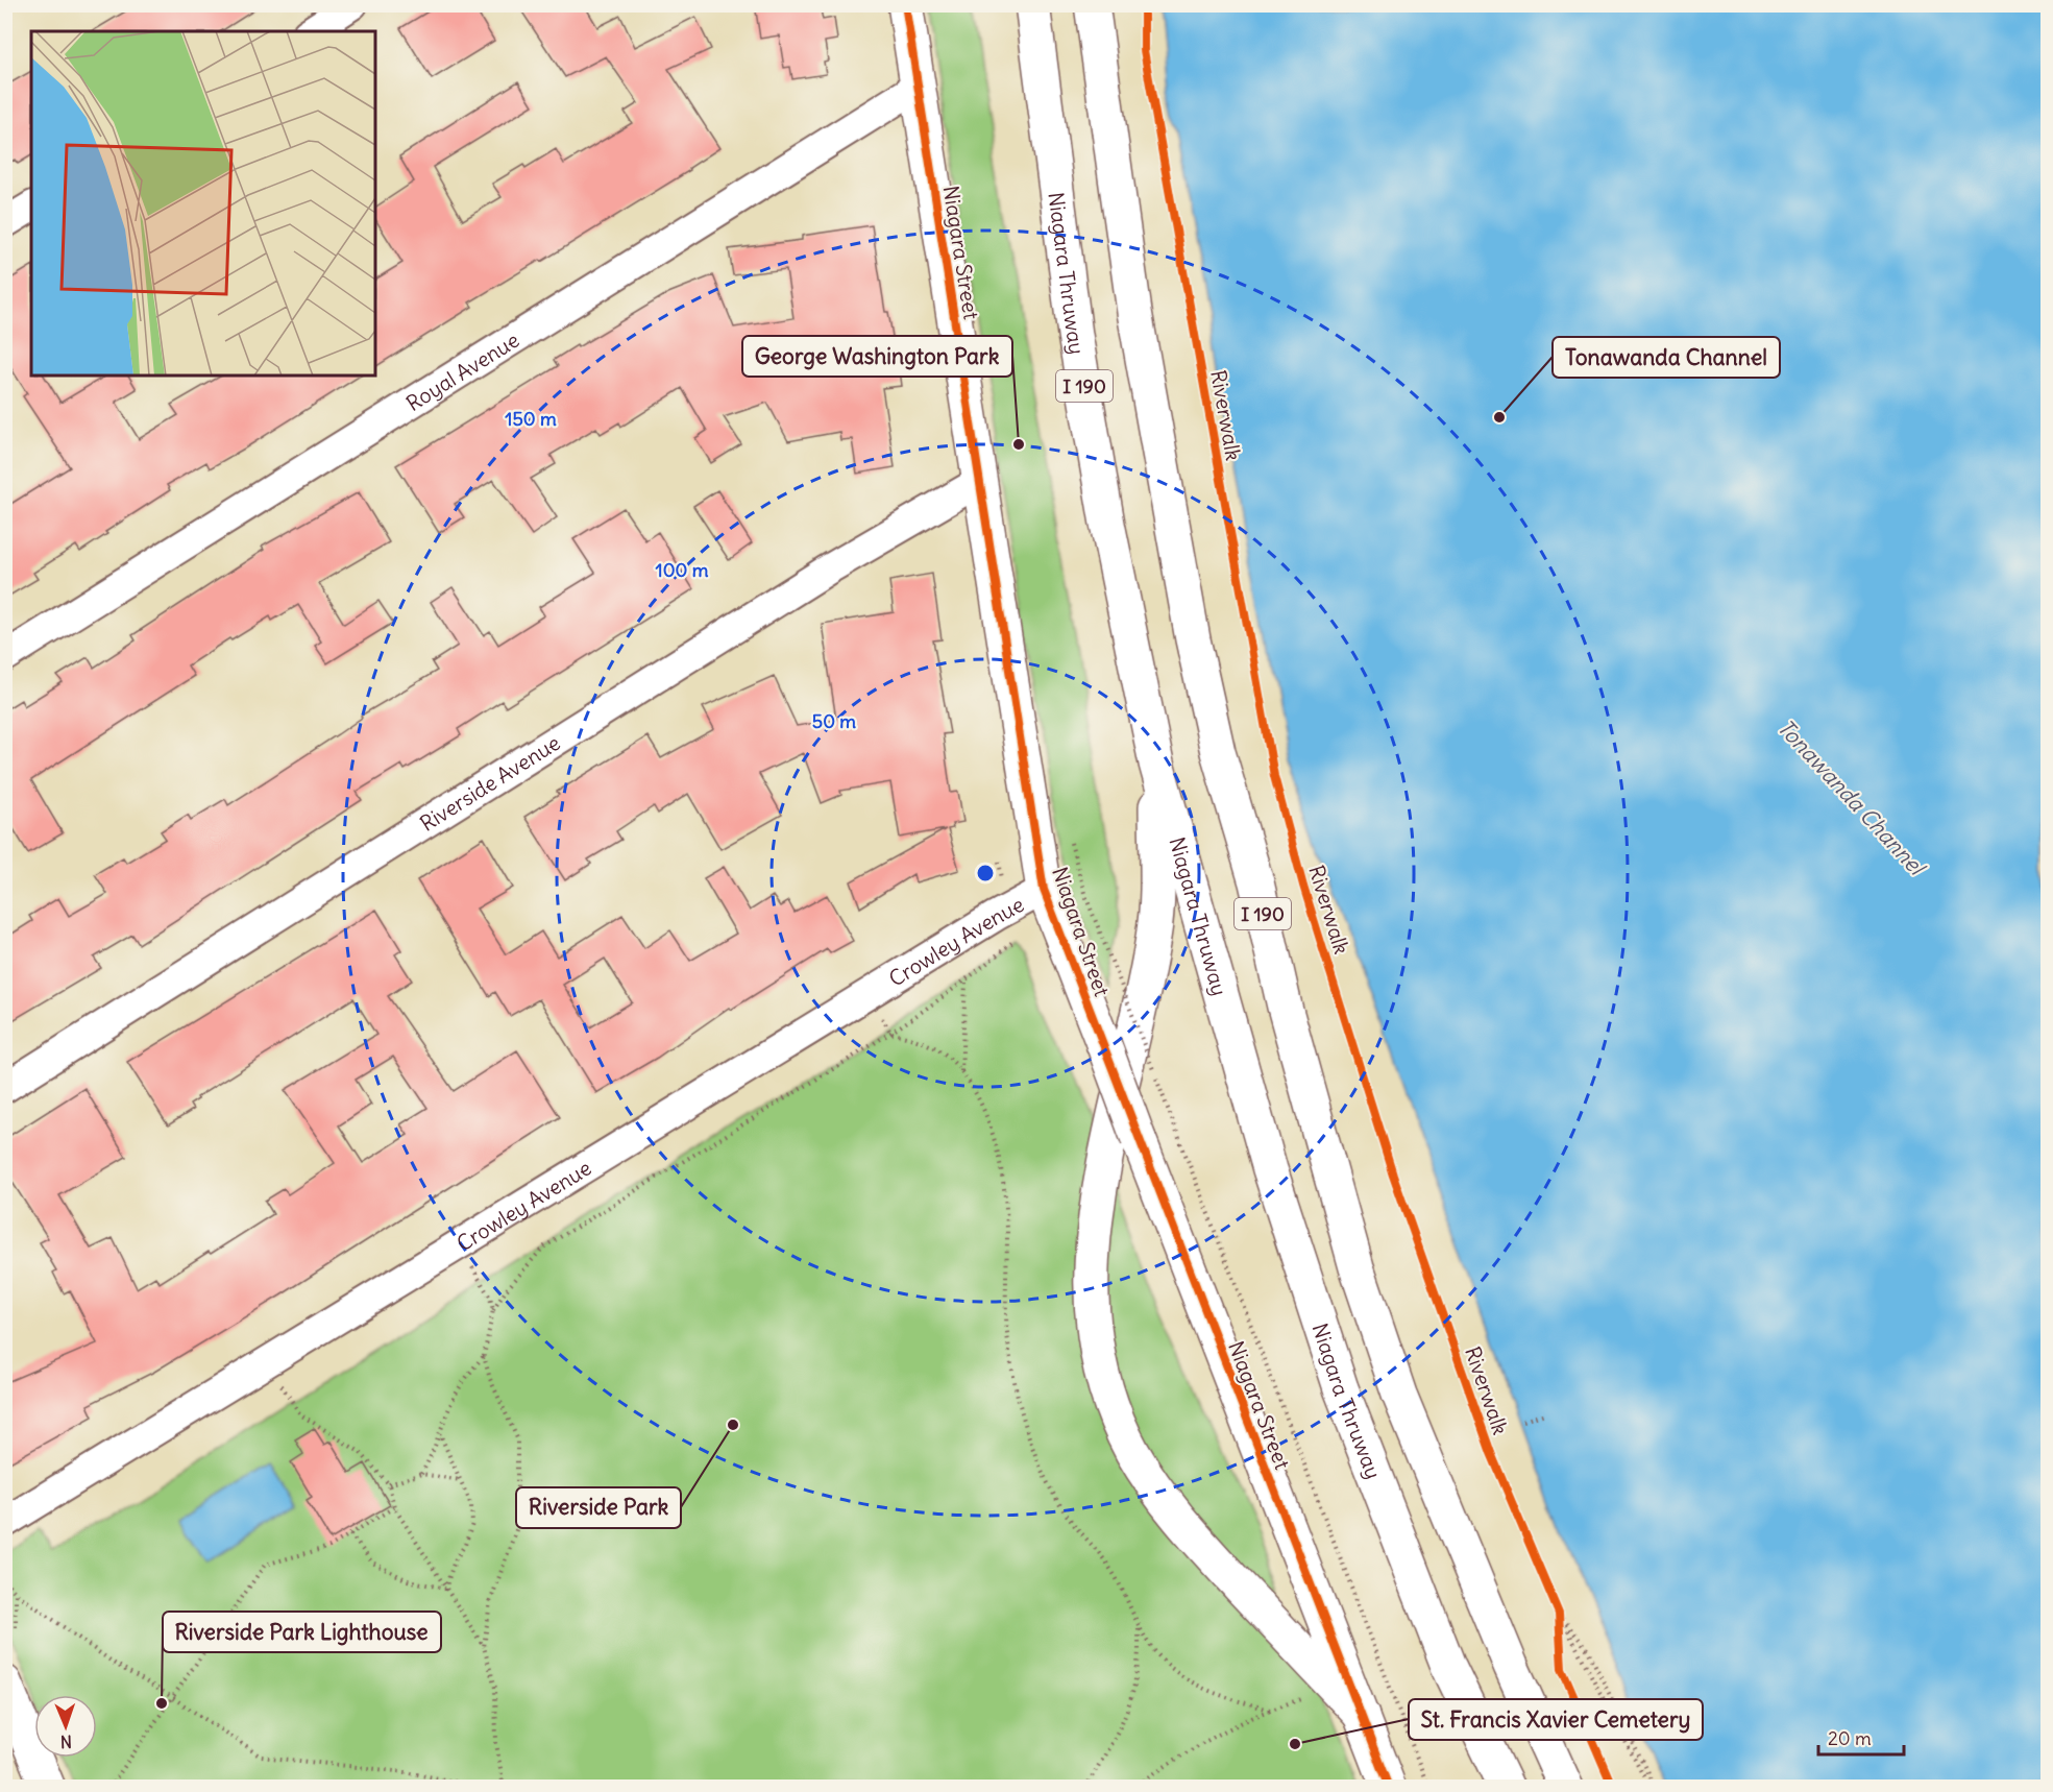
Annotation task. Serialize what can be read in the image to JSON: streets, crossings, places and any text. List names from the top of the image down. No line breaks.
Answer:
{"streets":{"main road":["Niagara Street","Niagara Thruway","I 190"],"street":["Royal Avenue","Riverside Avenue","Crowley Avenue"],"cycle path":["Riverwalk"]},"crossings":[["Niagara Street","Royal Avenue"],["Niagara Street","Riverside Avenue"],["Niagara Street","Crowley Avenue"]],"water":["Tonawanda Channel"],"places":["Tonawanda Channel","George Washington Park","Riverside Park","Riverside Park Lighthouse","St. Francis Xavier Cemetery"],"scale_bar":"20 m","north":"bottom","rings":["150 m","100 m","50 m"]}
